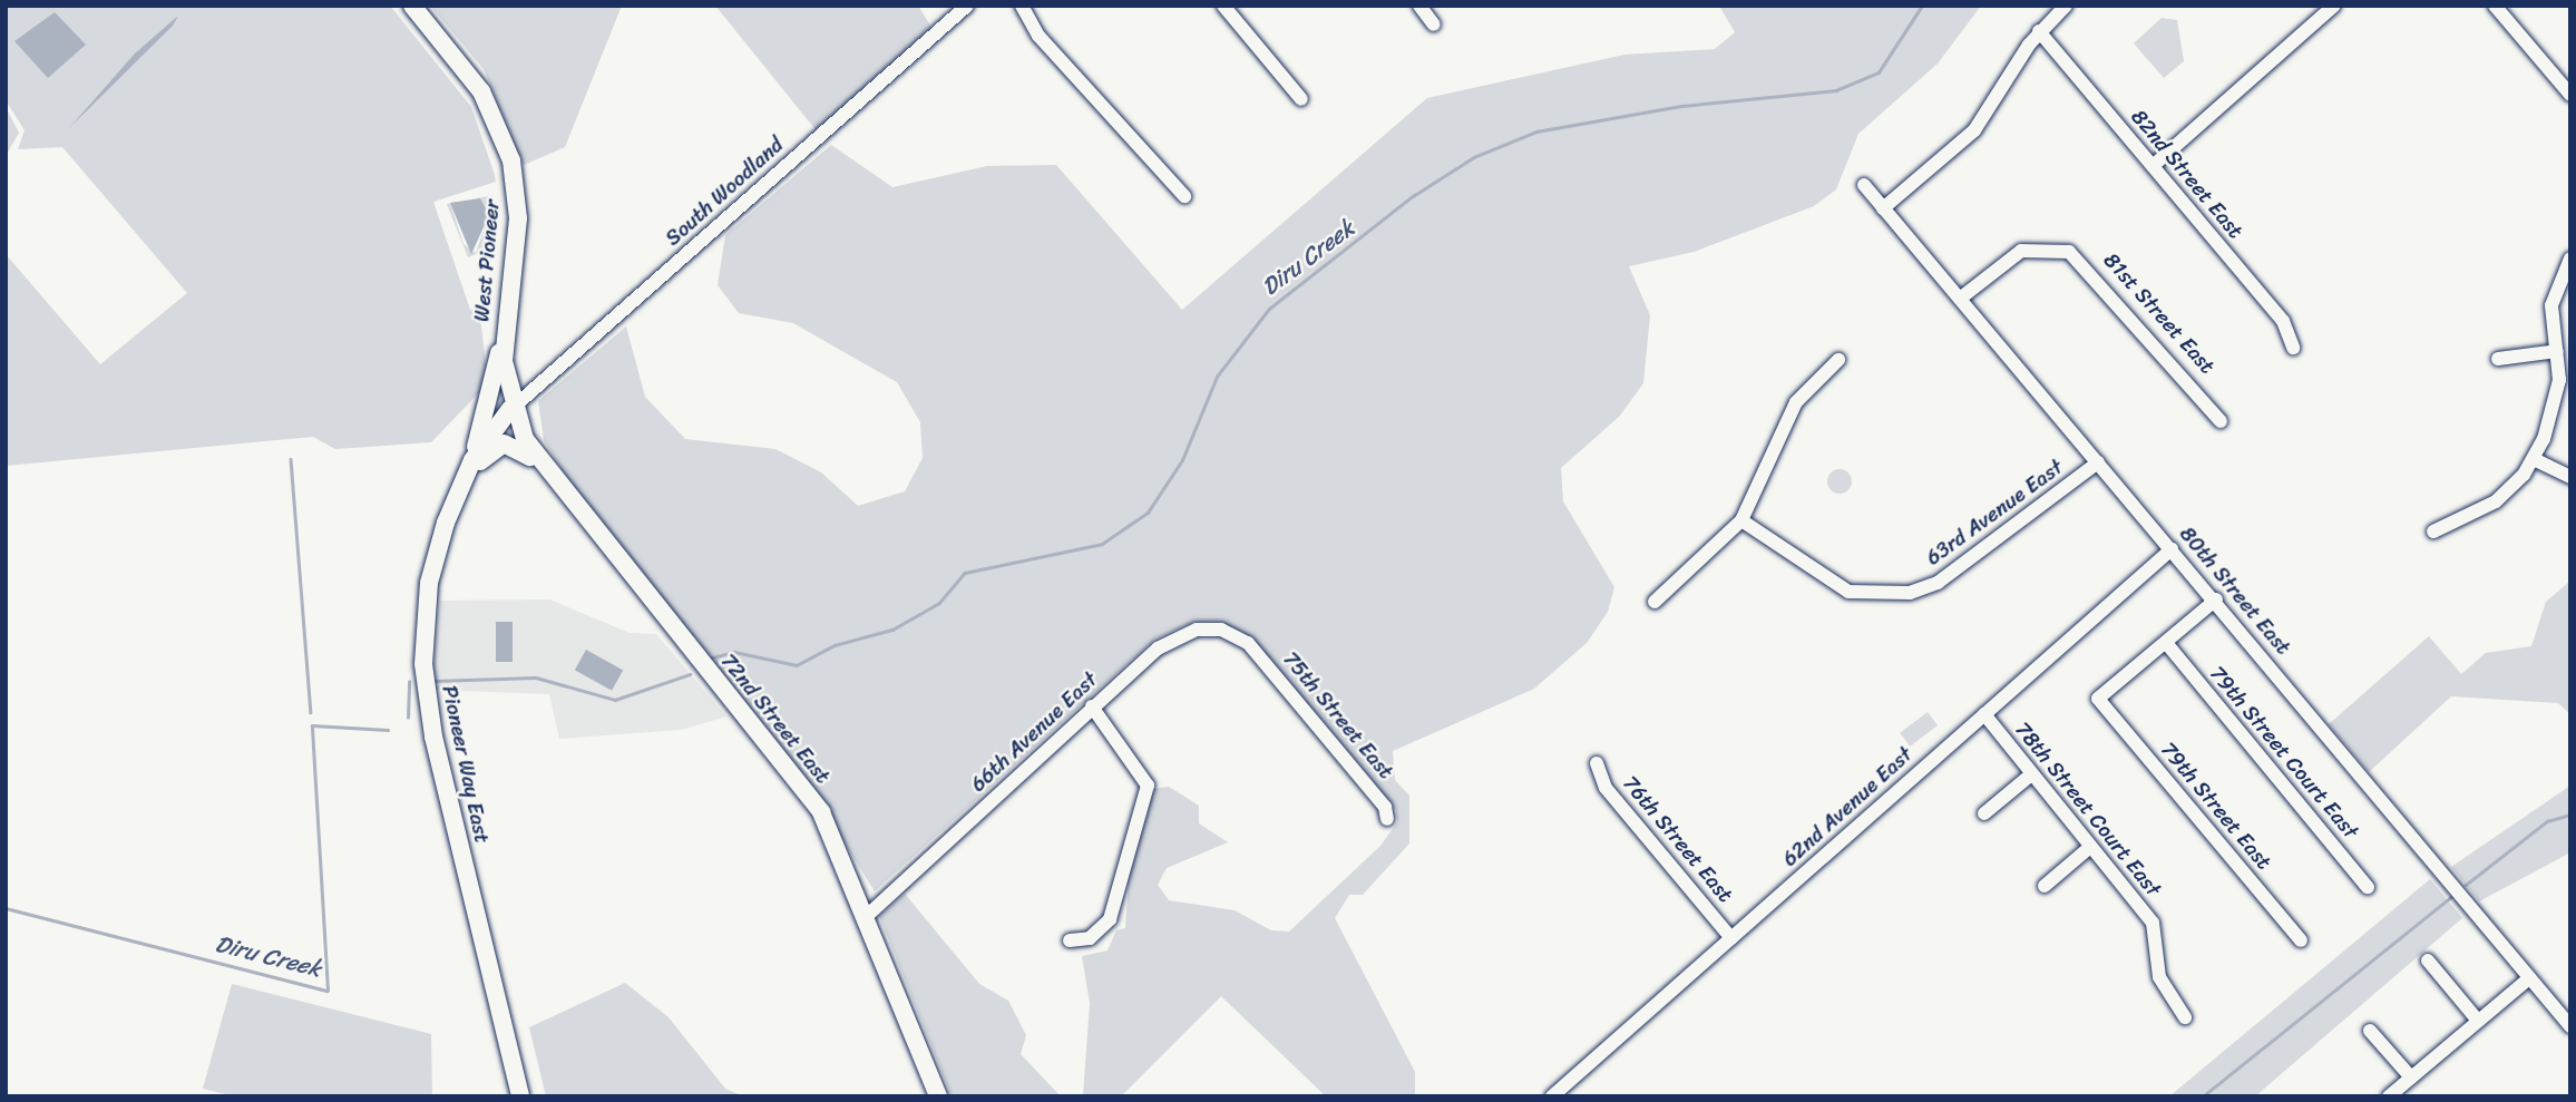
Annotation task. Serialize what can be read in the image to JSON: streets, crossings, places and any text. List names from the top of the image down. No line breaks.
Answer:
{"streets":{"main road":["West Pioneer","72nd Street East","Pioneer Way East"],"street":["82nd Street East","South Woodland","81st Street East","63rd Avenue East","80th Street East","75th Street East","66th Avenue East","79th Street Court East","79th Street East","62nd Avenue East","78th Street Court East","76th Street East"]},"crossings":[["South Woodland","West Pioneer"],["South Woodland","72nd Street East"],["South Woodland","Pioneer Way East"],["West Pioneer","72nd Street East"],["West Pioneer","Pioneer Way East"],["81st Street East","80th Street East"],["63rd Avenue East","80th Street East"],["80th Street East","62nd Avenue East"],["75th Street East","66th Avenue East"],["72nd Street East","66th Avenue East"],["72nd Street East","Pioneer Way East"],["79th Street Court East","79th Street East"],["62nd Avenue East","78th Street Court East"],["62nd Avenue East","76th Street East"]],"water":["Diru Creek"]}
